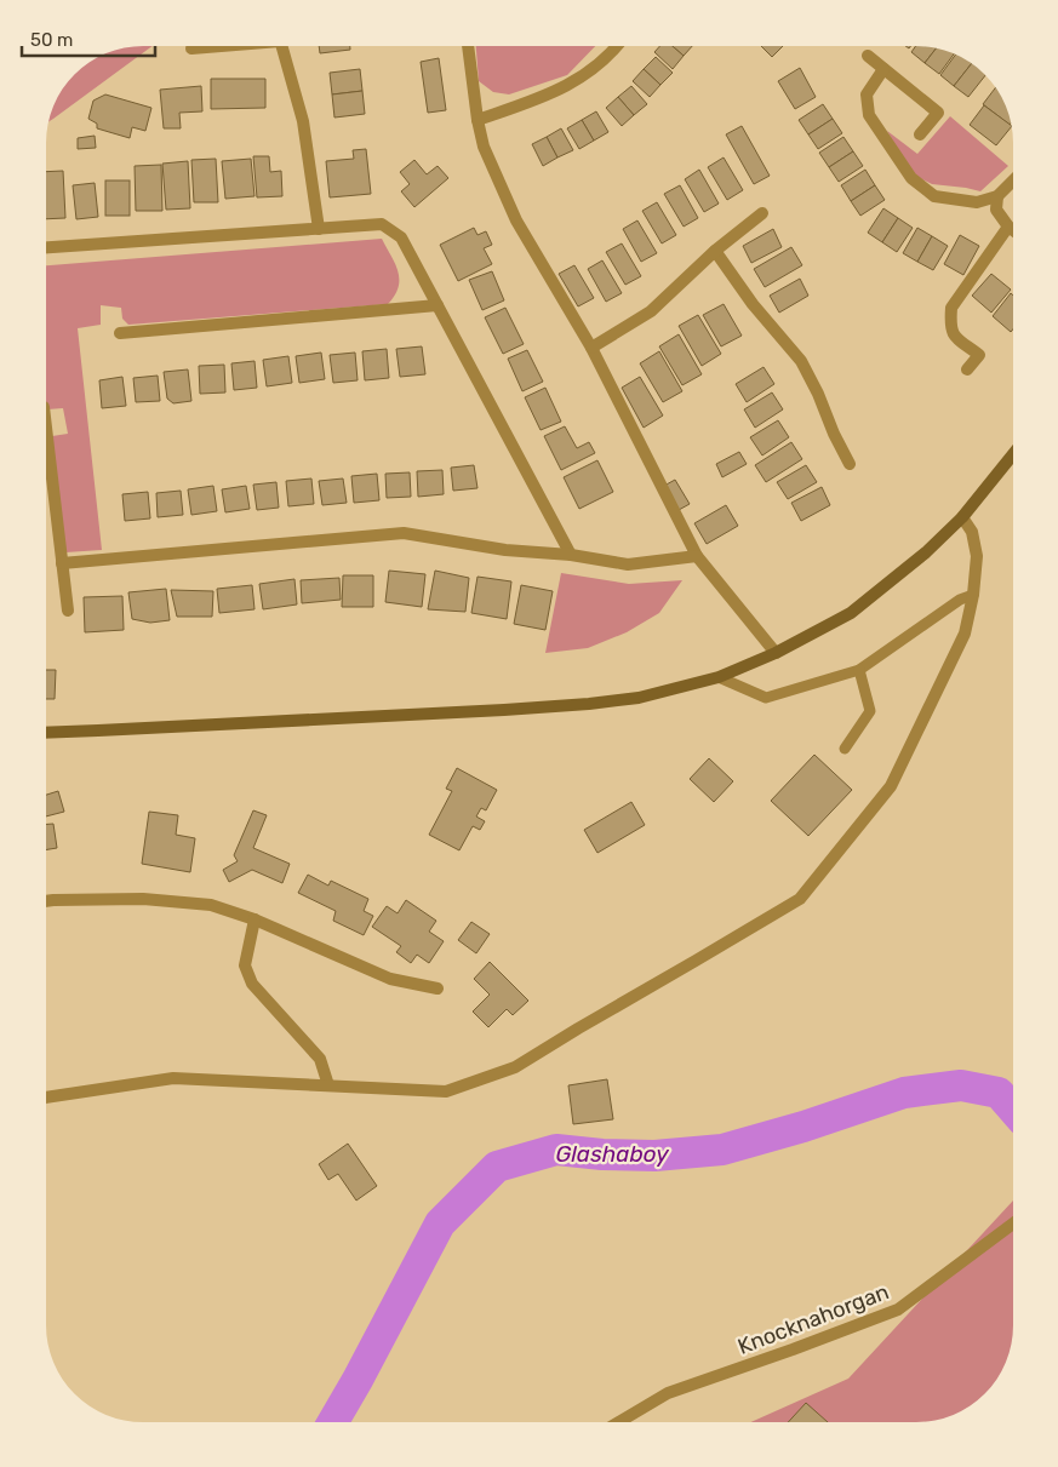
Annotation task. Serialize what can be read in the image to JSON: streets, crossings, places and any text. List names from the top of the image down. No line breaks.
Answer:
{"streets":{"street":["Knocknahorgan"]},"water":["Glashaboy"],"scale_bar":"50 m"}
